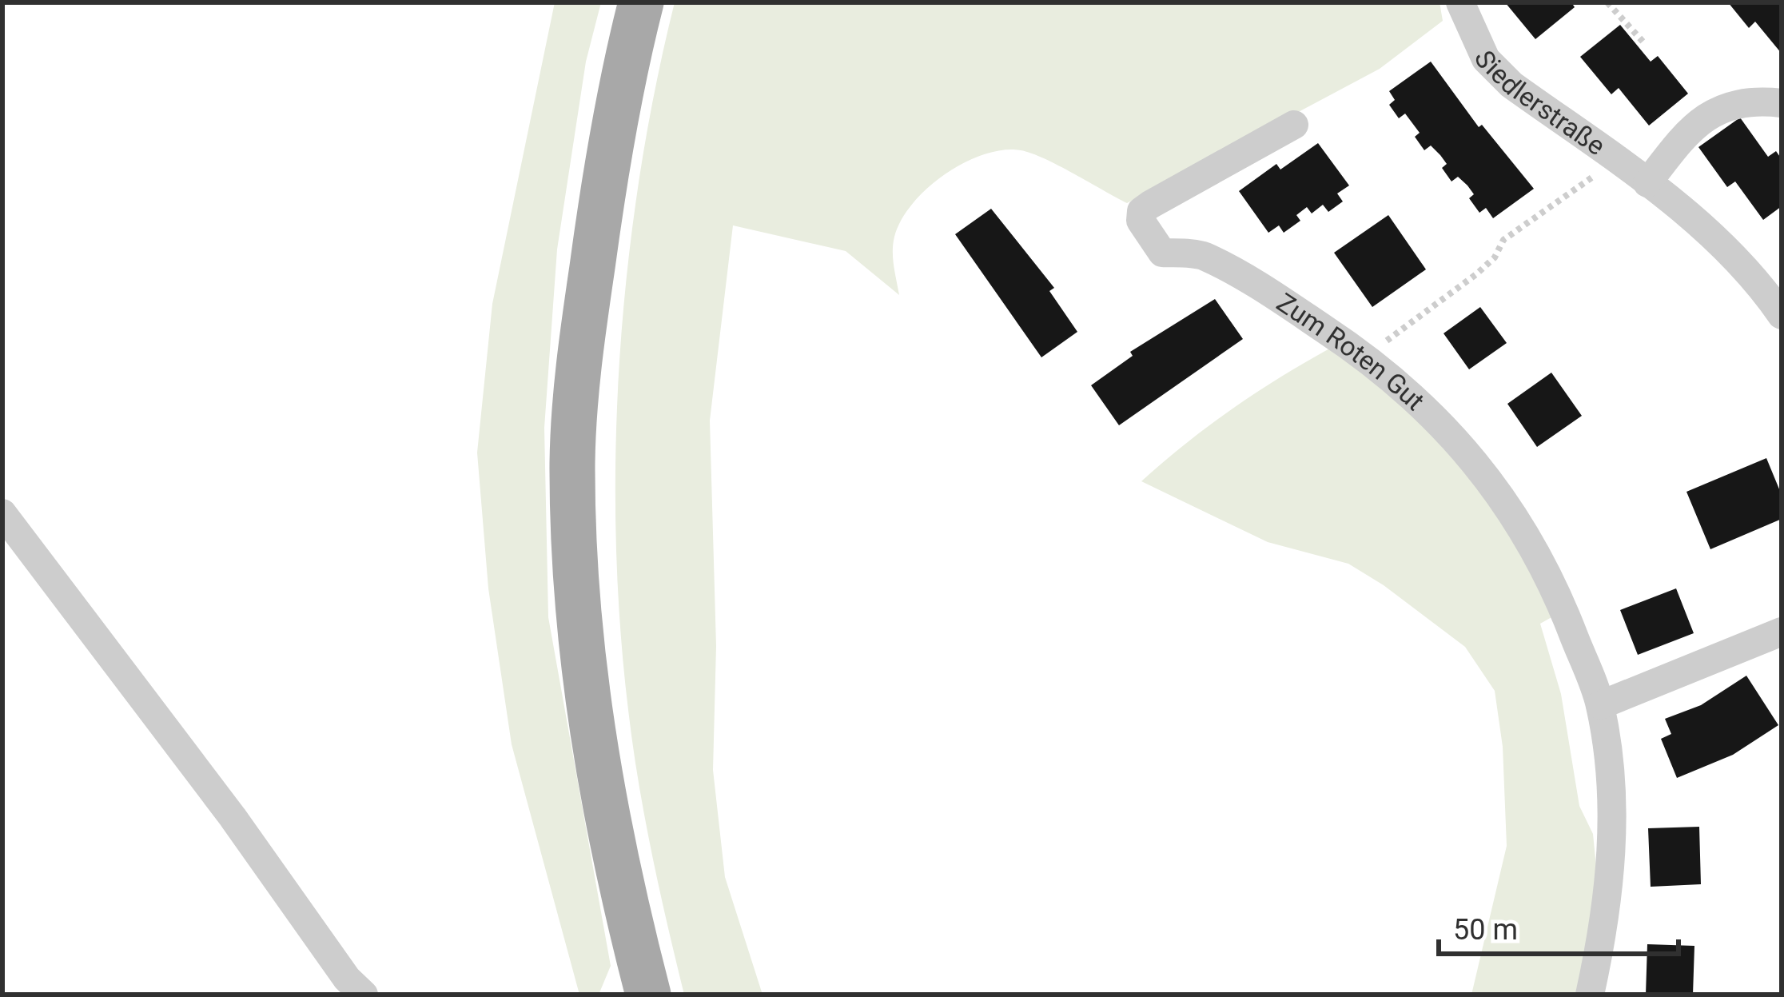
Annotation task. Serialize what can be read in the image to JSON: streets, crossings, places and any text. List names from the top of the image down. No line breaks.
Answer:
{"streets":{"street":["Siedlerstraße","Zum Roten Gut"]},"scale_bar":"50 m"}
